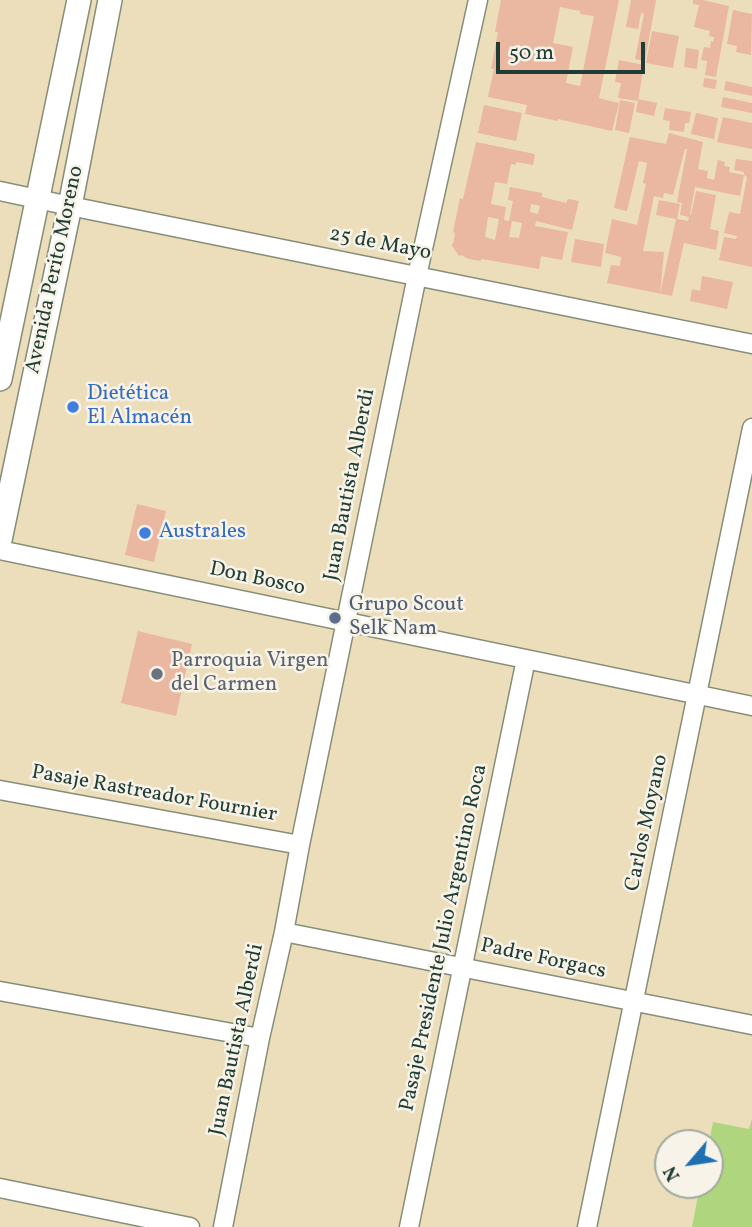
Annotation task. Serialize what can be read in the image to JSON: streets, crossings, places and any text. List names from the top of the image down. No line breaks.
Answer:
{"streets":{"street":["25 de Mayo","Avenida Perito Moreno","Juan Bautista Alberdi","Don Bosco","Pasaje Rastreador Fournier","Carlos Moyano","Pasaje Presidente Julio Argentino Roca","Padre Forgacs"]},"crossings":[["25 de Mayo","Avenida Perito Moreno"],["25 de Mayo","Juan Bautista Alberdi"],["Juan Bautista Alberdi","Don Bosco"],["Juan Bautista Alberdi","Pasaje Rastreador Fournier"],["Juan Bautista Alberdi","Padre Forgacs"],["Don Bosco","Carlos Moyano"],["Don Bosco","Pasaje Presidente Julio Argentino Roca"],["Carlos Moyano","Padre Forgacs"],["Pasaje Presidente Julio Argentino Roca","Padre Forgacs"]],"places":["Dietética El Almacén","Australes","Grupo Scout Selk Nam","Parroquia Virgen del Carmen"],"scale_bar":"50 m","north":"bottom left"}
